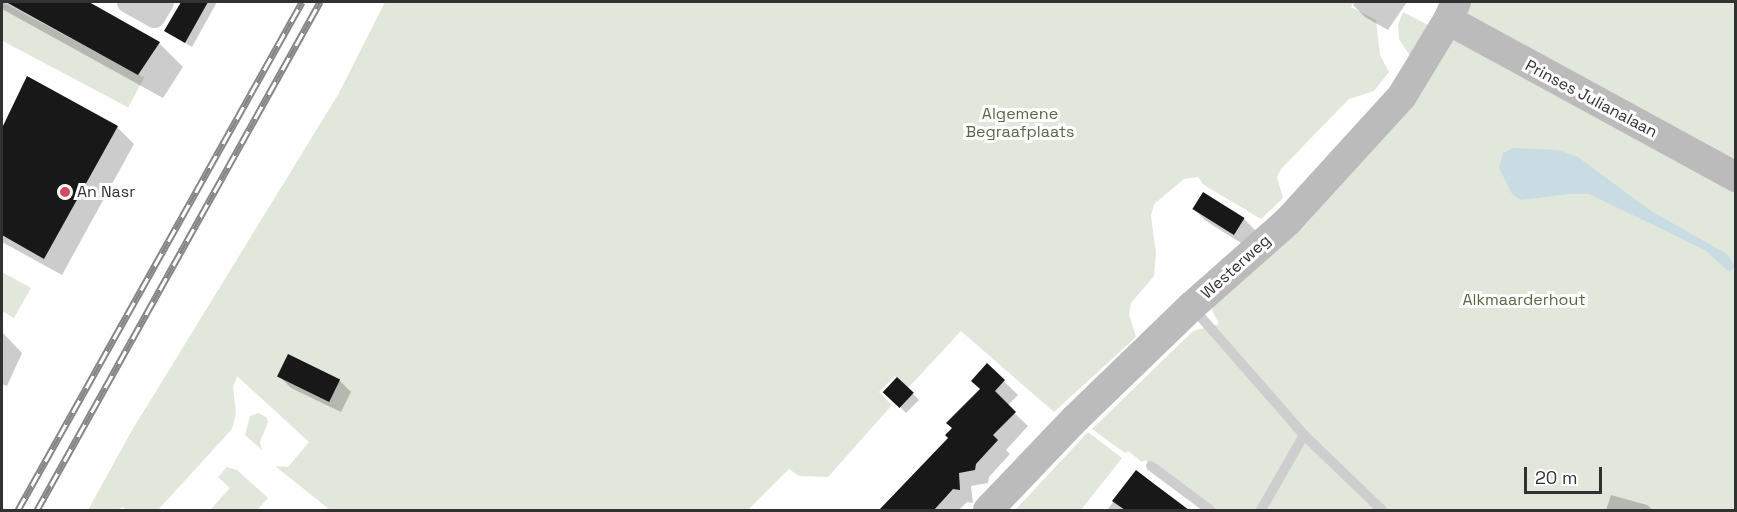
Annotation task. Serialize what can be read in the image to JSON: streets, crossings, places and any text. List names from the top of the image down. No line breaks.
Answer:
{"streets":{"street":["Prinses Julianalaan","Westerweg"]},"crossings":[["Prinses Julianalaan","Westerweg"]],"parks":["Algemene Begraafplaats","Alkmaarderhout"],"places":["An Nasr"],"scale_bar":"20 m"}
